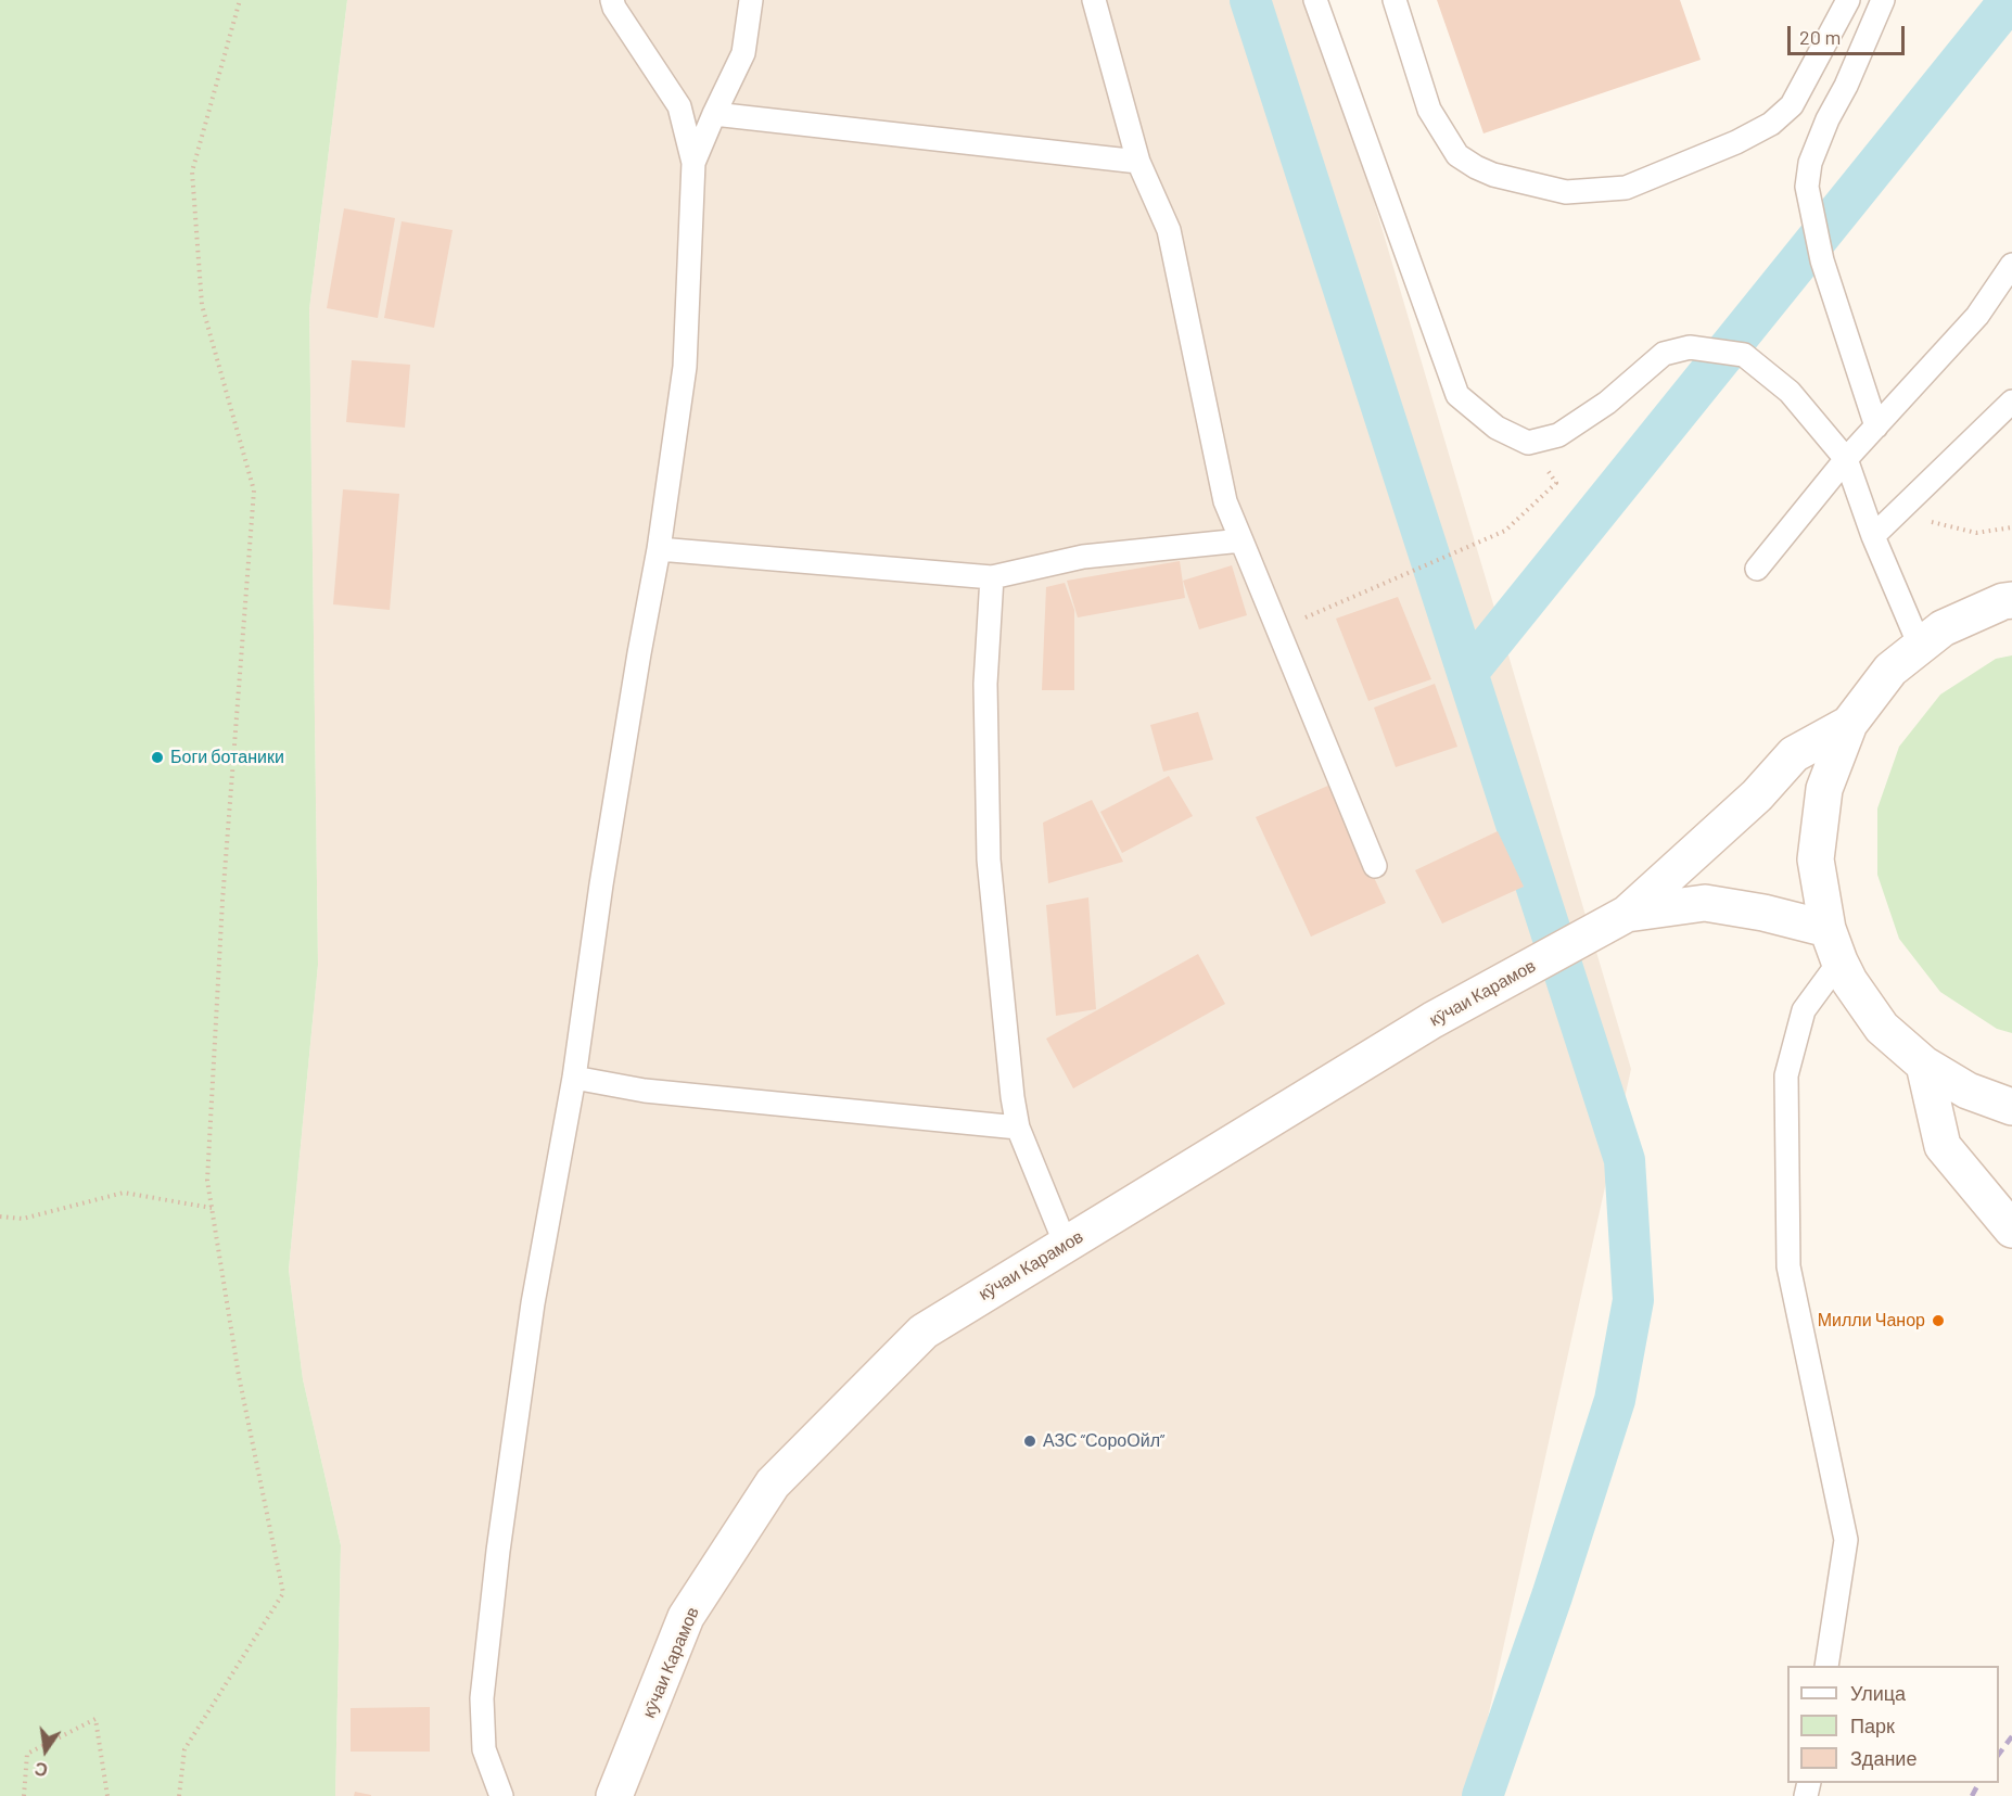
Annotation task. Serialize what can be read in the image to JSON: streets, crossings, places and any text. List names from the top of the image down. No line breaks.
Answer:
{"streets":{"main road":["кӯчаи Карамов"]},"places":["Боги ботаники","Милли Чанор","АЗС “СороОйл”"],"legend":["Улица","Парк","Здание"],"scale_bar":"20 m","north":"bottom"}
